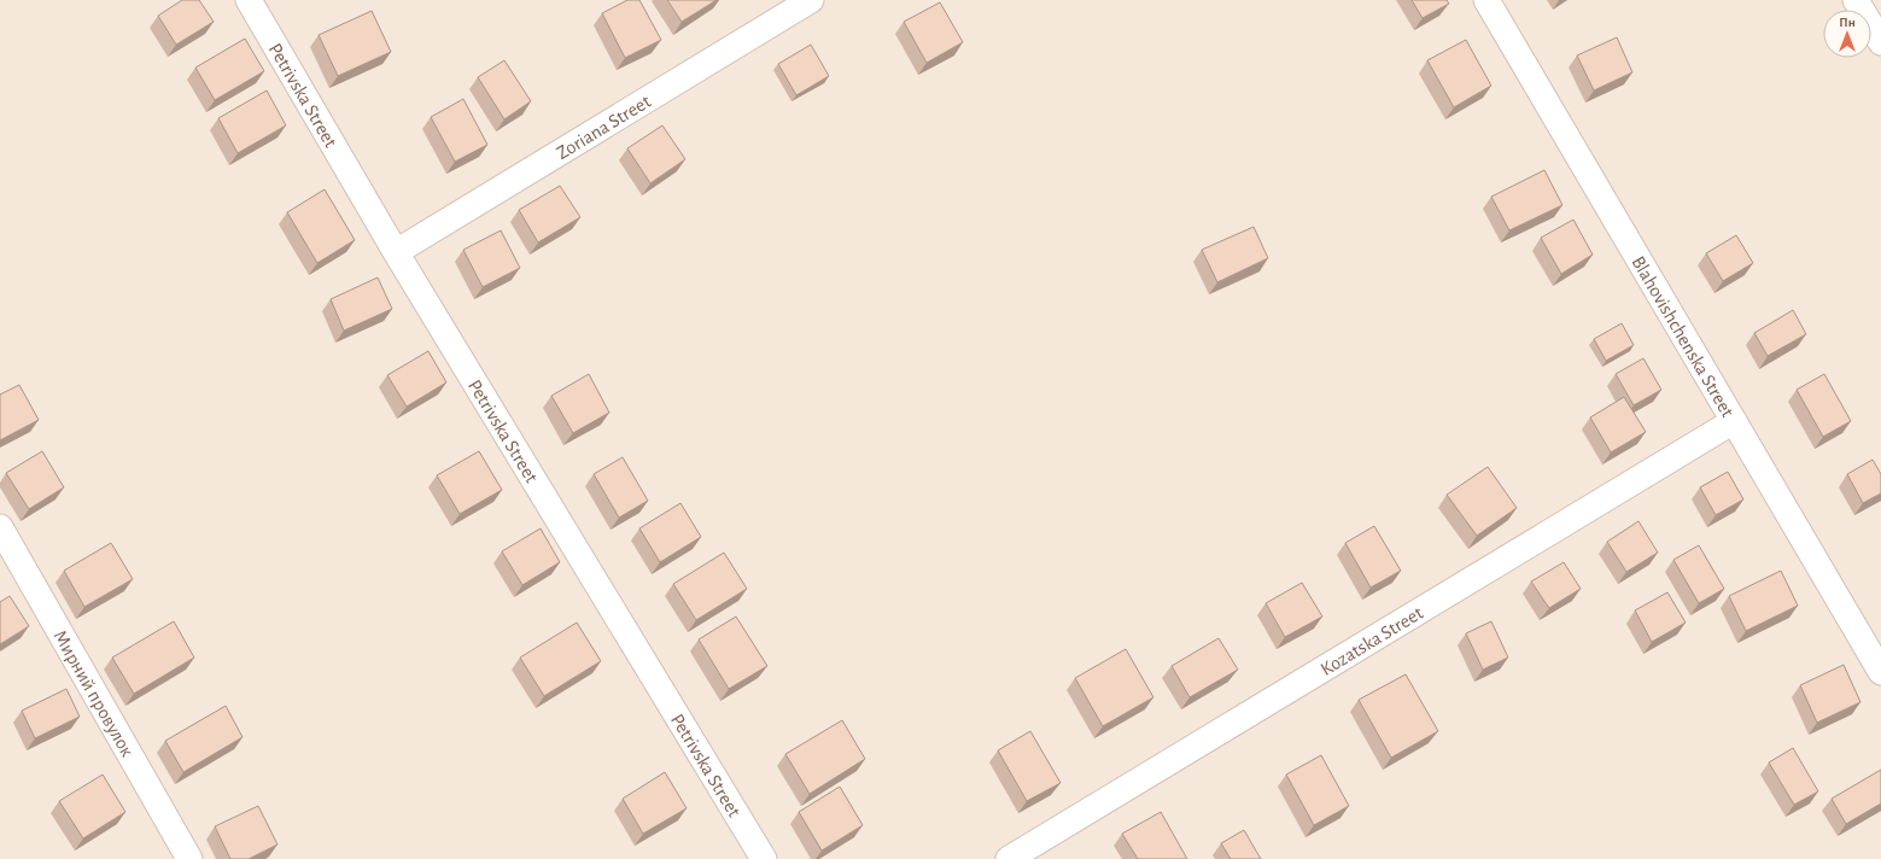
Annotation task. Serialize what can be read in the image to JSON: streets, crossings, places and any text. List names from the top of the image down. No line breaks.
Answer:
{"streets":{"street":["Petrivska Street","Zoriana Street","Blahovishchenska Street","Kozatska Street","Мирний провулок"]},"crossings":[["Petrivska Street","Zoriana Street"],["Blahovishchenska Street","Kozatska Street"]],"north":"top"}
